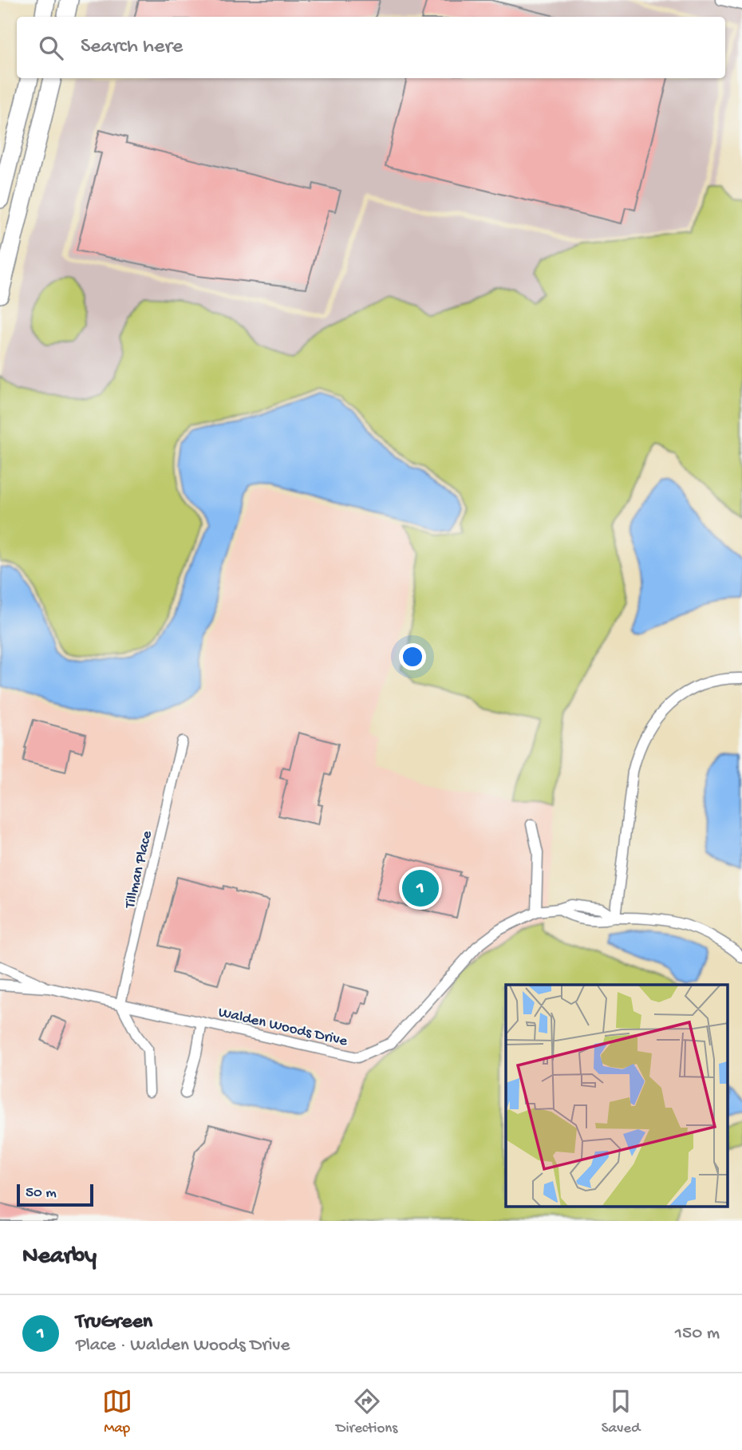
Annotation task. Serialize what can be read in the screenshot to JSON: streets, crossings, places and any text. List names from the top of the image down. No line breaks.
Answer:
{"streets":{"street":["Tillman Place","Walden Woods Drive"]},"crossings":[["Tillman Place","Walden Woods Drive"]],"scale_bar":"50 m","page":{"search":"Search here","pins":"1","scale":"50 m","heading":"Nearby","list":[{"mark":"1","name":"TruGreen","note":"Place · Walden Woods Drive","value":"150 m"}],"nav":["Map","Directions","Saved"]}}
